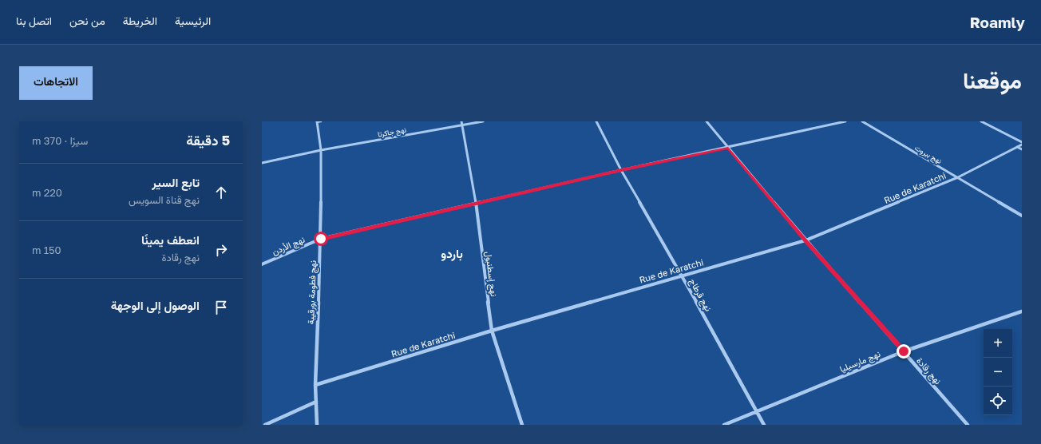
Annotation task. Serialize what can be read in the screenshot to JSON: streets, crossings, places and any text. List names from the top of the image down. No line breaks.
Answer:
{"streets":{"street":["نهج جاكرتا","نهج بيروت","Rue de Karatchi","نهج الأردن","نهج إسطنبول","نهج فطومة بورقيبة","نهج قرطاج","نهج مارسيليا","نهج رقادة"]},"crossings":[["نهج جاكرتا","نهج إسطنبول"],["نهج جاكرتا","نهج فطومة بورقيبة"],["نهج بيروت","Rue de Karatchi"],["Rue de Karatchi","نهج إسطنبول"],["Rue de Karatchi","نهج فطومة بورقيبة"],["Rue de Karatchi","نهج قرطاج"],["Rue de Karatchi","نهج رقادة"],["نهج الأردن","نهج إسطنبول"],["نهج الأردن","نهج فطومة بورقيبة"],["نهج الأردن","نهج قرطاج"],["نهج الأردن","نهج رقادة"],["نهج قرطاج","نهج مارسيليا"],["نهج مارسيليا","نهج رقادة"]],"districts":["باردو"],"page":{"header":"Roamly","nav":["الرئيسية","الخريطة","من نحن","اتصل بنا"],"title":"موقعنا","buttons":"الاتجاهات","heading":["5 دقيقة","سيرًا · 370 m"],"list":[["تابع السير","نهج قناة السويس","220 m"],["انعطف يمينًا","نهج رقادة","150 m"],"الوصول إلى الوجهة"],"map_buttons":["+","−"]}}
